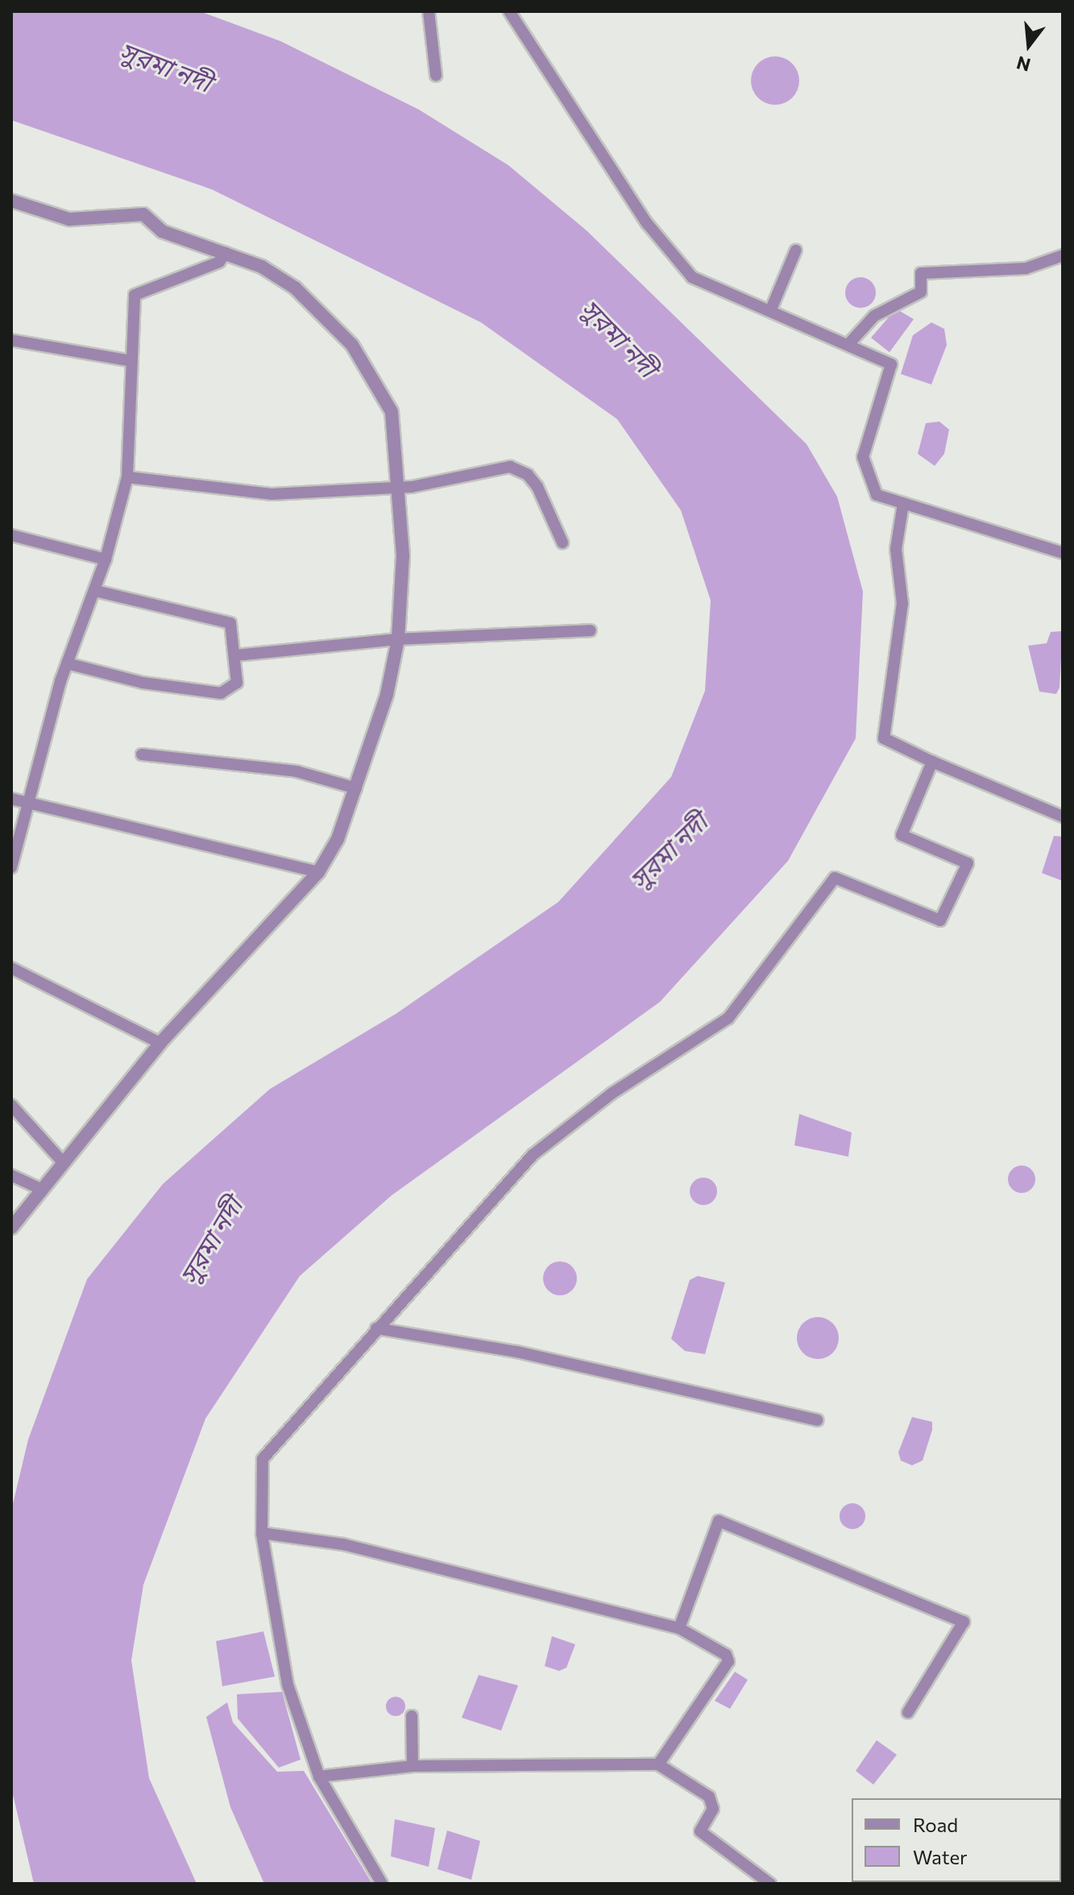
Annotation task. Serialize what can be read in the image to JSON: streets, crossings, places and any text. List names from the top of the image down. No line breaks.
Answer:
{"water":["সুরমা নদী"],"legend":["Road","Water"],"north":"bottom"}
